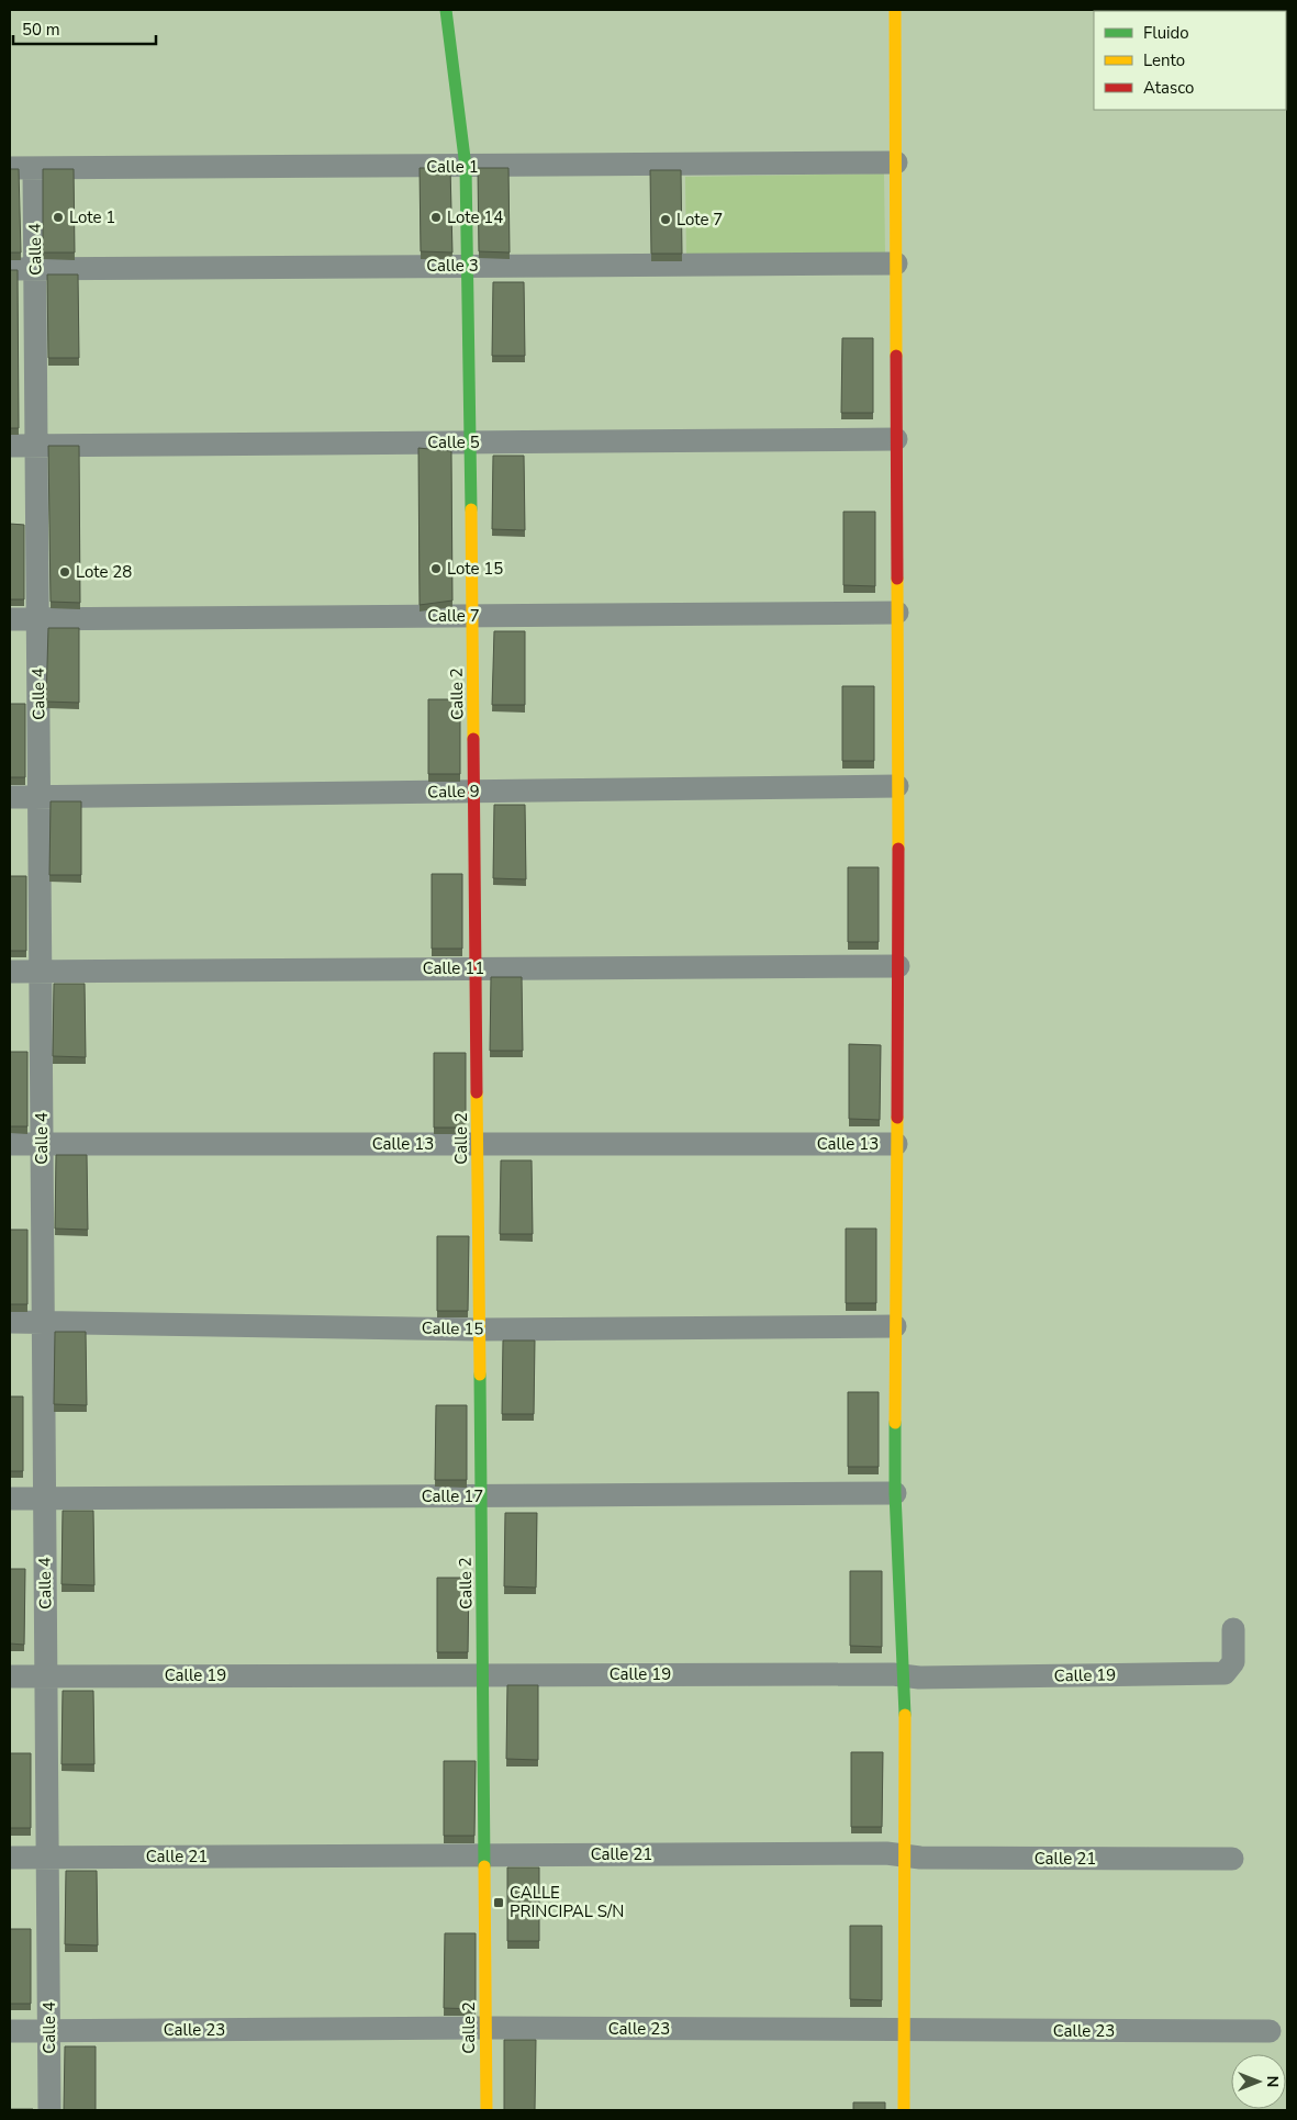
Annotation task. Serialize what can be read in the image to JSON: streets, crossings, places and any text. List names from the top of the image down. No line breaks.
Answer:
{"streets":{"street":["Calle 1","Calle 4","Calle 3","Calle 5","Calle 7","Calle 2","Calle 9","Calle 11","Calle 13","Calle 15","Calle 17","Calle 19","Calle 21","Calle 23"]},"crossings":[["Calle 1","Calle 4"],["Calle 1","Calle 2"],["Calle 4","Calle 3"],["Calle 4","Calle 5"],["Calle 4","Calle 7"],["Calle 4","Calle 9"],["Calle 4","Calle 11"],["Calle 4","Calle 13"],["Calle 4","Calle 15"],["Calle 4","Calle 17"],["Calle 4","Calle 19"],["Calle 4","Calle 21"],["Calle 4","Calle 23"],["Calle 3","Calle 2"],["Calle 5","Calle 2"],["Calle 7","Calle 2"],["Calle 2","Calle 9"],["Calle 2","Calle 11"],["Calle 2","Calle 13"],["Calle 2","Calle 15"],["Calle 2","Calle 17"],["Calle 2","Calle 19"],["Calle 2","Calle 21"],["Calle 2","Calle 23"]],"places":{"other":["Lote 1","Lote 14","Lote 7","Lote 15","Lote 28"],"transit":["CALLE PRINCIPAL S/N"]},"legend":["Fluido","Lento","Atasco"],"scale_bar":"50 m","north":"right"}
